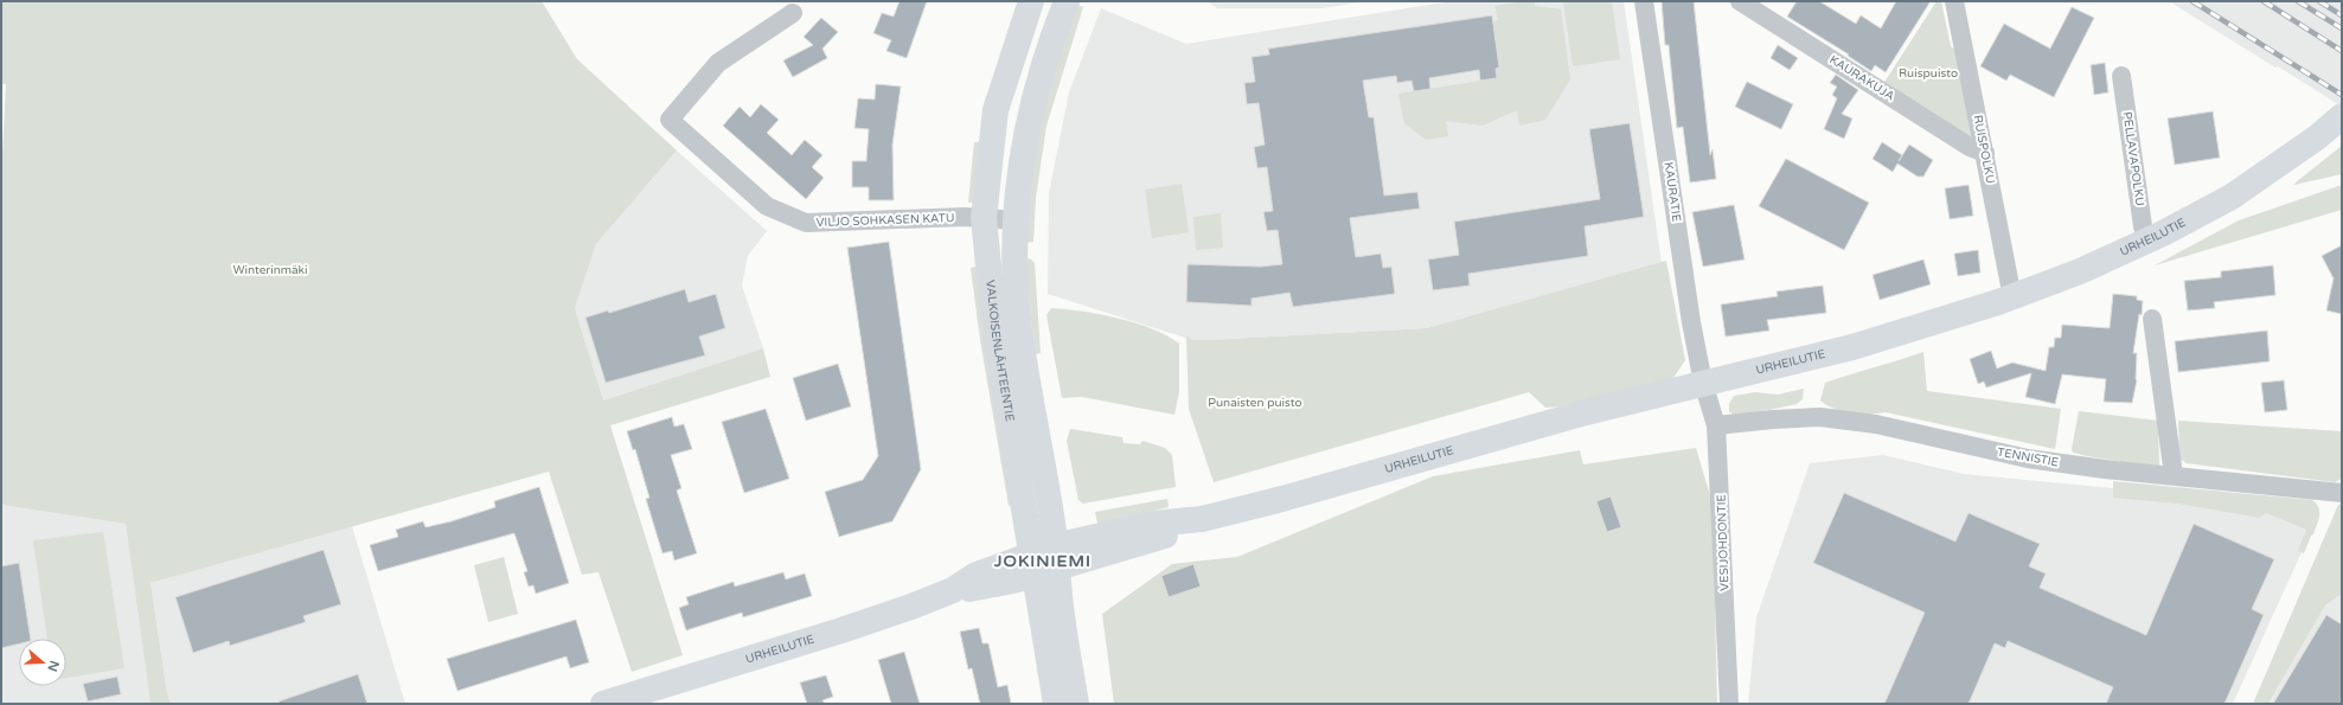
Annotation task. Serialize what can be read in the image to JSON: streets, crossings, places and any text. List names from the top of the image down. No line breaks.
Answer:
{"streets":{"main road":["URHEILUTIE","VALKOISENLÄHTEENTIE"],"street":["KAURAKUJA","RUISPOLKU","PELLAVAPOLKU","KAURATIE","VILJO SOHKASEN KATU","TENNISTIE","VESIJOHDONTIE"]},"crossings":[["KAURAKUJA","RUISPOLKU"],["RUISPOLKU","URHEILUTIE"],["PELLAVAPOLKU","URHEILUTIE"],["KAURATIE","URHEILUTIE"],["KAURATIE","VESIJOHDONTIE"],["VILJO SOHKASEN KATU","VALKOISENLÄHTEENTIE"],["URHEILUTIE","VALKOISENLÄHTEENTIE"],["URHEILUTIE","VESIJOHDONTIE"],["TENNISTIE","VESIJOHDONTIE"]],"districts":["JOKINIEMI"],"parks":["Ruispuisto","Winterinmäki","Punaisten puisto"],"north":"right"}
